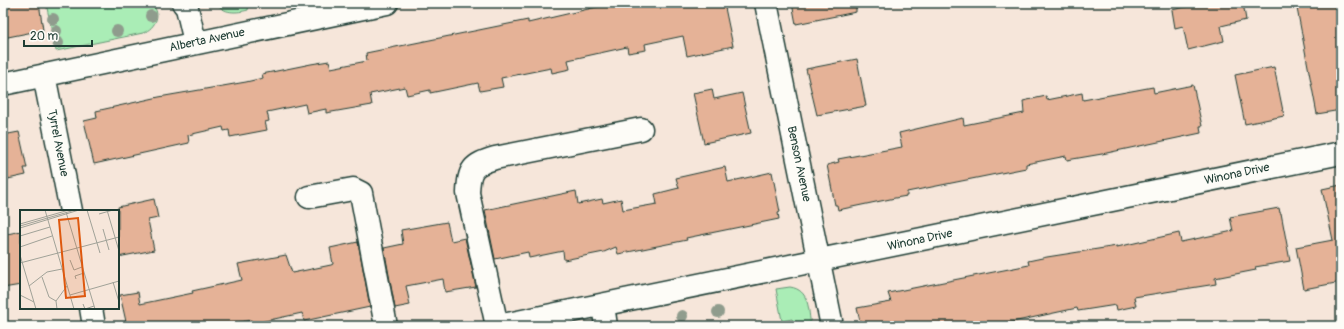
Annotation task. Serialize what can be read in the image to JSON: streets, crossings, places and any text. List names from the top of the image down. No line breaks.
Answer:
{"streets":{"street":["Alberta Avenue","Tyrrel Avenue","Benson Avenue","Winona Drive"]},"crossings":[["Alberta Avenue","Tyrrel Avenue"],["Benson Avenue","Winona Drive"]],"scale_bar":"20 m"}
